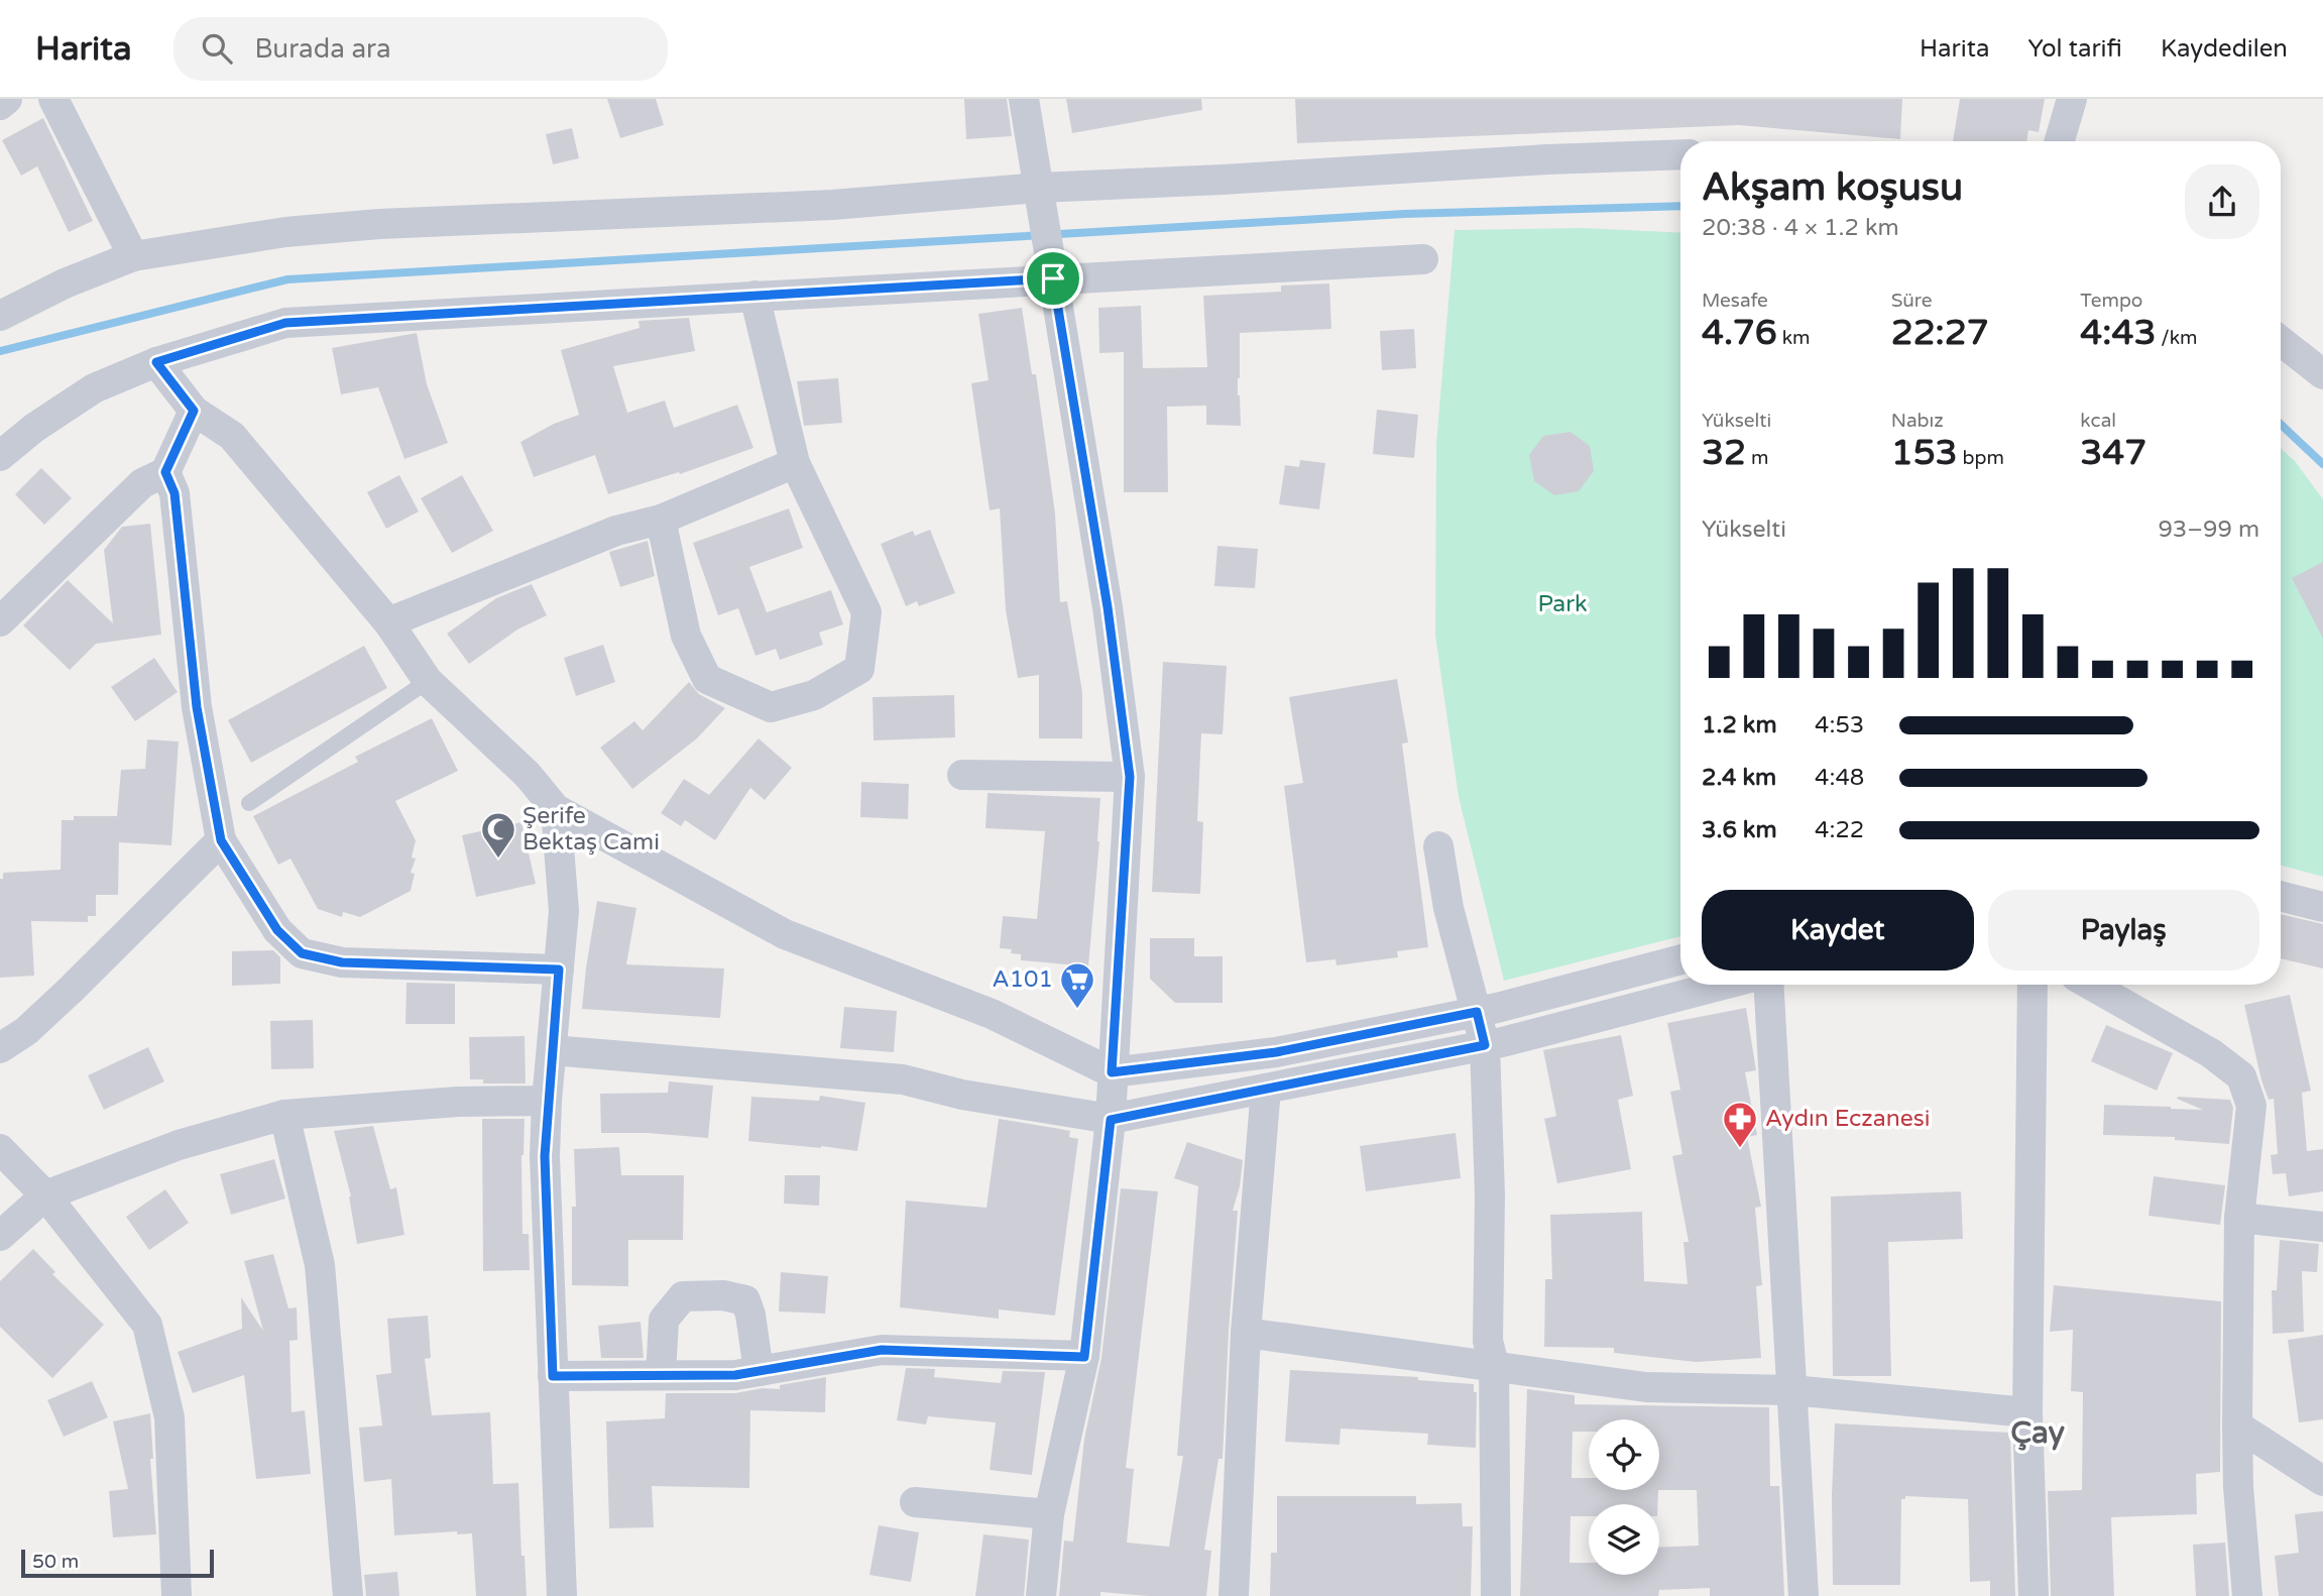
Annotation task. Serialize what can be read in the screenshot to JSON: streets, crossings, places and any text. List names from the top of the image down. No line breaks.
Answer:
{"districts":["Çay"],"parks":["Park"],"places":{"mosque":["Şerife Bektaş Cami"],"supermarket":["A101"],"pharmacy":["Aydın Eczanesi"]},"scale_bar":"50 m","page":{"header":"Harita","search":"Burada ara","nav":["Harita","Yol tarifi","Kaydedilen"],"heading":["Akşam koşusu","20:38 · 4 × 1.2 km"],"stats":[["Mesafe","4.76 km"],["Süre","22:27"],["Tempo","4:43 /km"],["Yükselti","32 m"],["Nabız","153 bpm"],["kcal","347"]],"chart":["Yükselti","93–99 m"],"list":[{"name":"1.2 km","note":"4:53"},{"name":"2.4 km","note":"4:48"},{"name":"3.6 km","note":"4:22"}],"buttons":["Kaydet","Paylaş"],"scale":"50 m"}}
